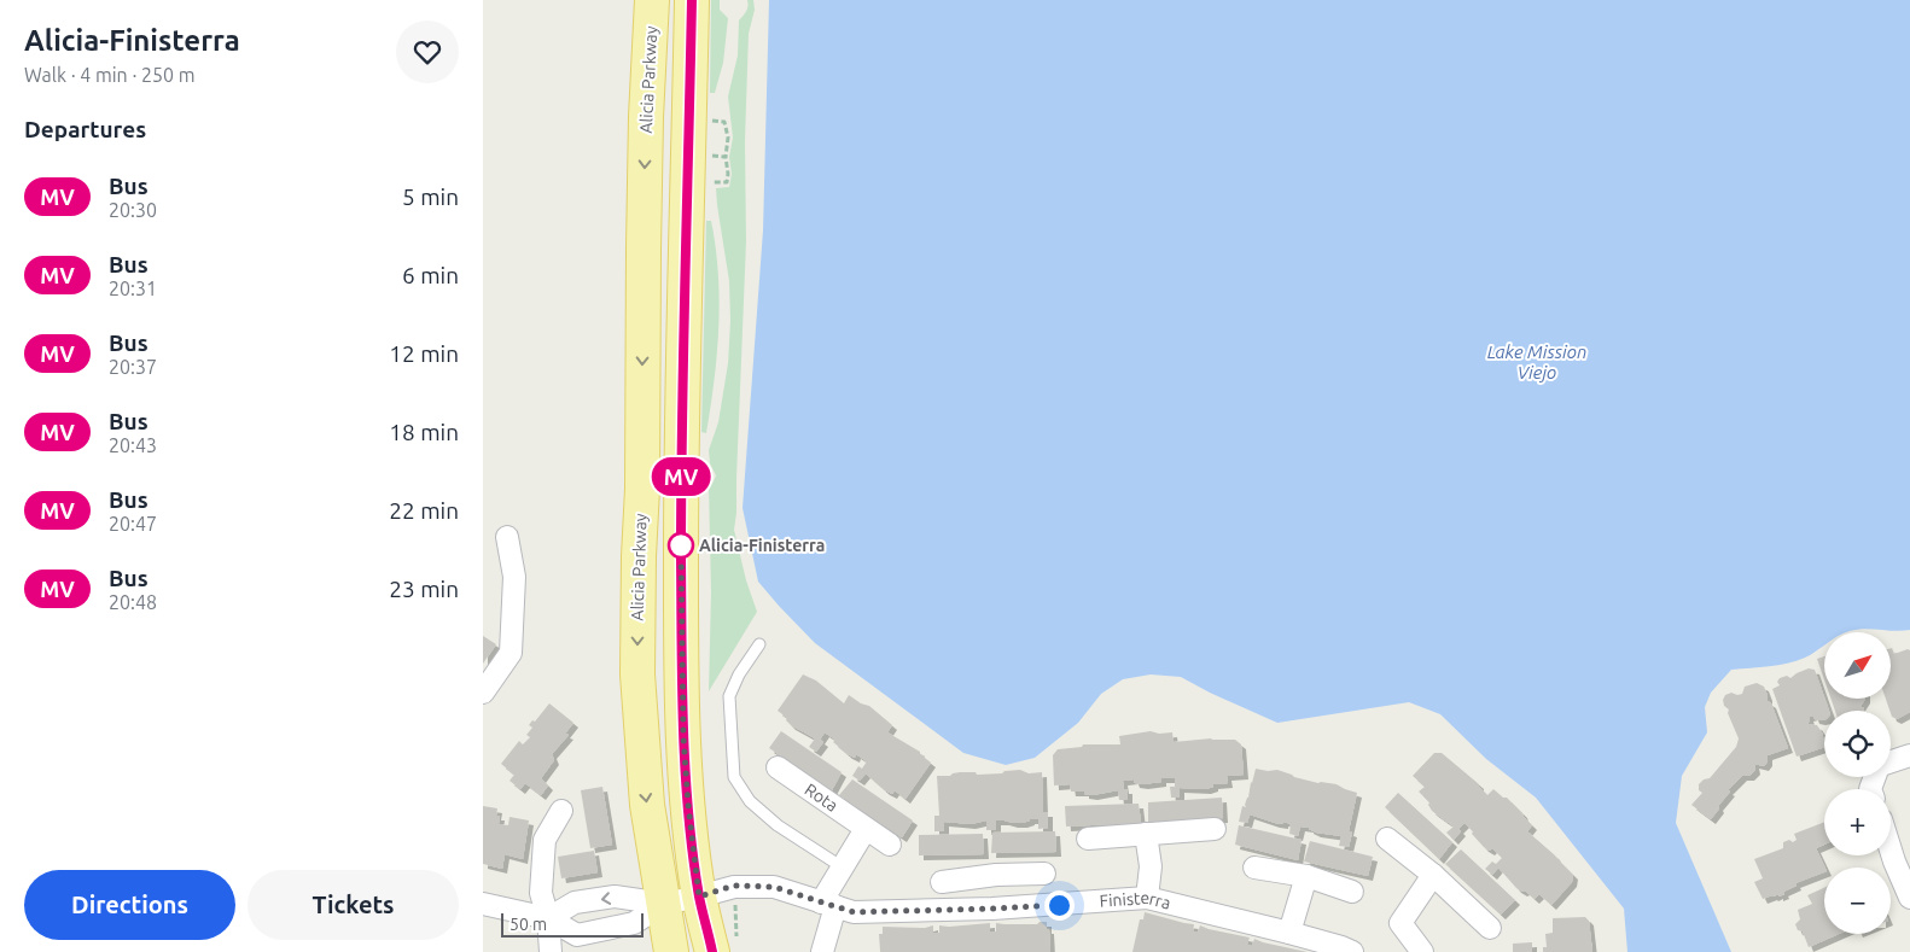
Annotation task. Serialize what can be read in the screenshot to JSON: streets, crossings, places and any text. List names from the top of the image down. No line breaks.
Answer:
{"streets":{"main road":["Alicia Parkway"],"street":["Rota","Finisterra"]},"crossings":[["Alicia Parkway","Finisterra"]],"water":["Lake Mission Viejo"],"places":["Alicia-Finisterra"],"lines":["bus line MV"],"scale_bar":"50 m","north":"top right","page":{"heading":[["Alicia-Finisterra","Walk · 4 min · 250 m"],"Departures"],"on_map":"MV","list":[{"mark":"MV","name":"Bus","note":"20:30","value":"5 min"},{"mark":"MV","name":"Bus","note":"20:31","value":"6 min"},{"mark":"MV","name":"Bus","note":"20:37","value":"12 min"},{"mark":"MV","name":"Bus","note":"20:43","value":"18 min"},{"mark":"MV","name":"Bus","note":"20:47","value":"22 min"},{"mark":"MV","name":"Bus","note":"20:48","value":"23 min"}],"map_buttons":["+","−"],"buttons":["Directions","Tickets"],"scale":"50 m"}}
